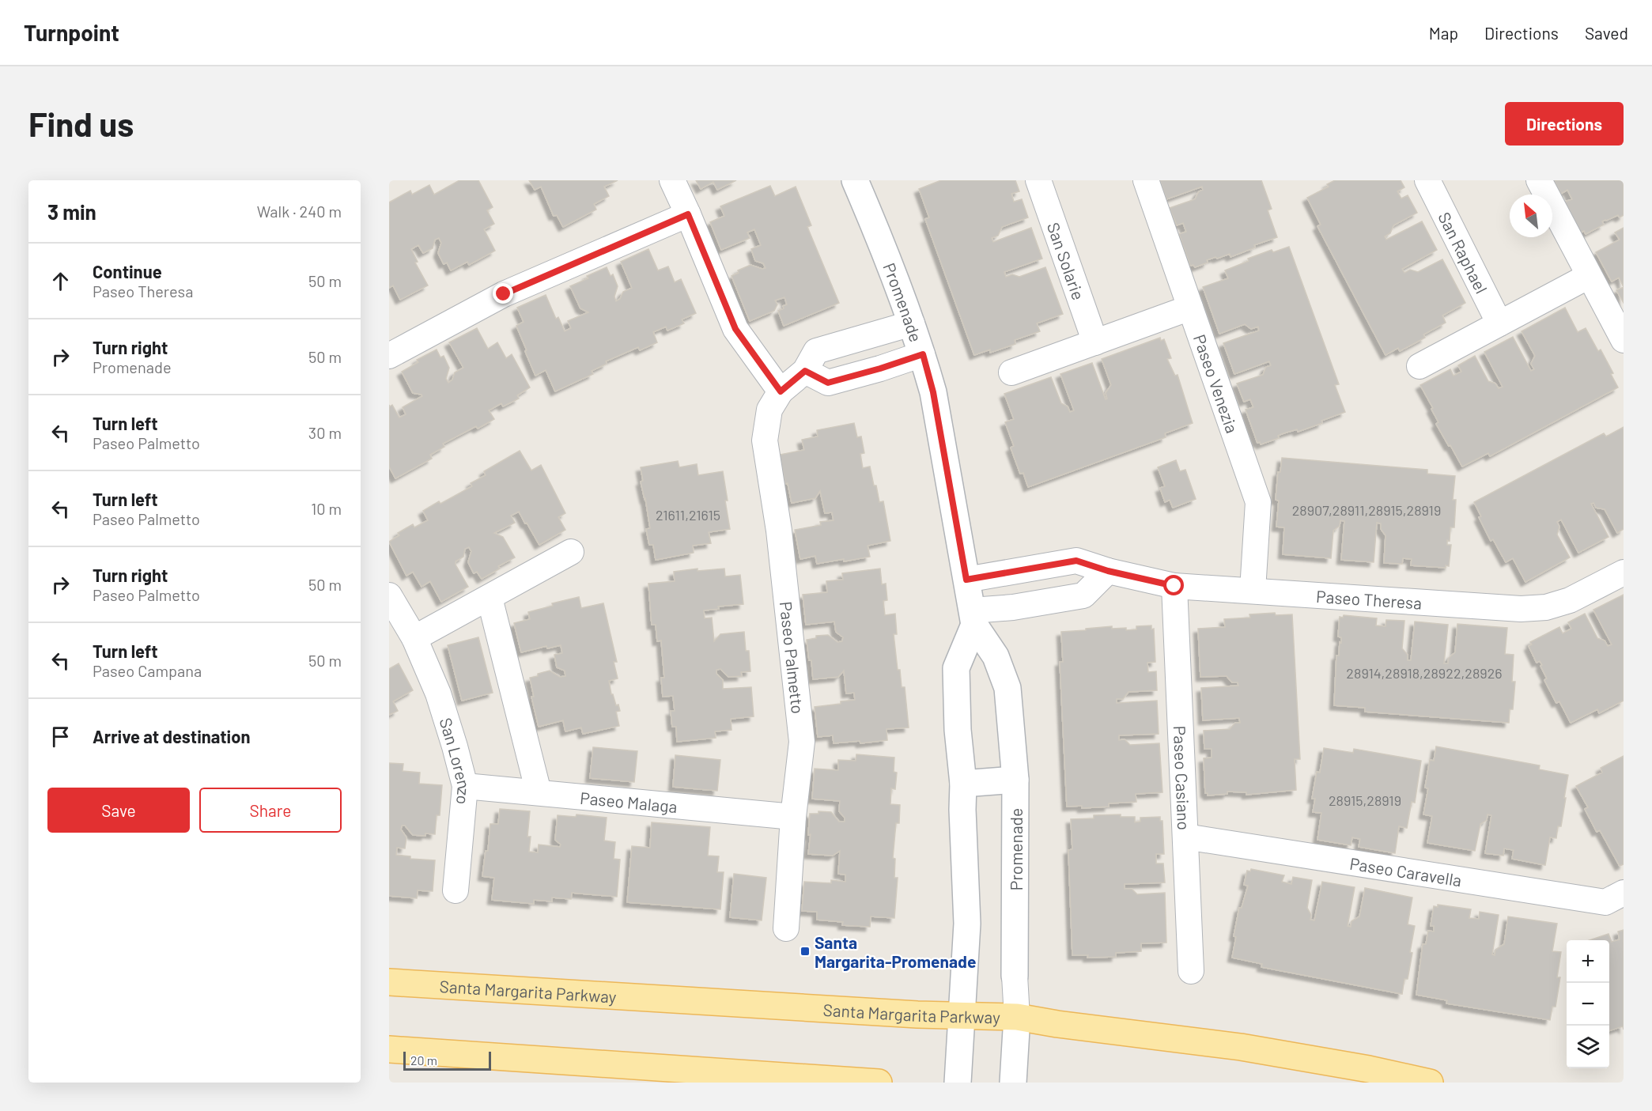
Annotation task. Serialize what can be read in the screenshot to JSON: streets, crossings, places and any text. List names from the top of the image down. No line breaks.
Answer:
{"streets":{"main road":["Santa Margarita Parkway"],"street":["San Raphael","San Solarie","Promenade","Paseo Venezia","Paseo Theresa","Paseo Palmetto","San Lorenzo","Paseo Casiano","Paseo Malaga","Paseo Caravella"]},"crossings":[["Promenade","Paseo Theresa"],["Promenade","Paseo Palmetto"],["Promenade","Santa Margarita Parkway"],["Paseo Venezia","Paseo Theresa"],["Paseo Theresa","Paseo Casiano"],["Paseo Palmetto","Paseo Malaga"],["San Lorenzo","Paseo Malaga"],["Paseo Casiano","Paseo Caravella"]],"places":{"transit":["Santa Margarita-Promenade"]},"house_numbers":["28907,28911,28915,28919","21611,21615","28914,28918,28922,28926","28915,28919"],"scale_bar":"20 m","north":"top left","page":{"header":"Turnpoint","nav":["Map","Directions","Saved"],"buttons":["Directions",["Save","Share"]],"title":"Find us","heading":["3 min","Walk · 240 m"],"list":[["Continue","Paseo Theresa","50 m"],["Turn right","Promenade","50 m"],["Turn left","Paseo Palmetto","30 m"],["Turn left","Paseo Palmetto","10 m"],["Turn right","Paseo Palmetto","50 m"],["Turn left","Paseo Campana","50 m"],"Arrive at destination"],"map_buttons":["+","−"],"scale":"20 m"}}
